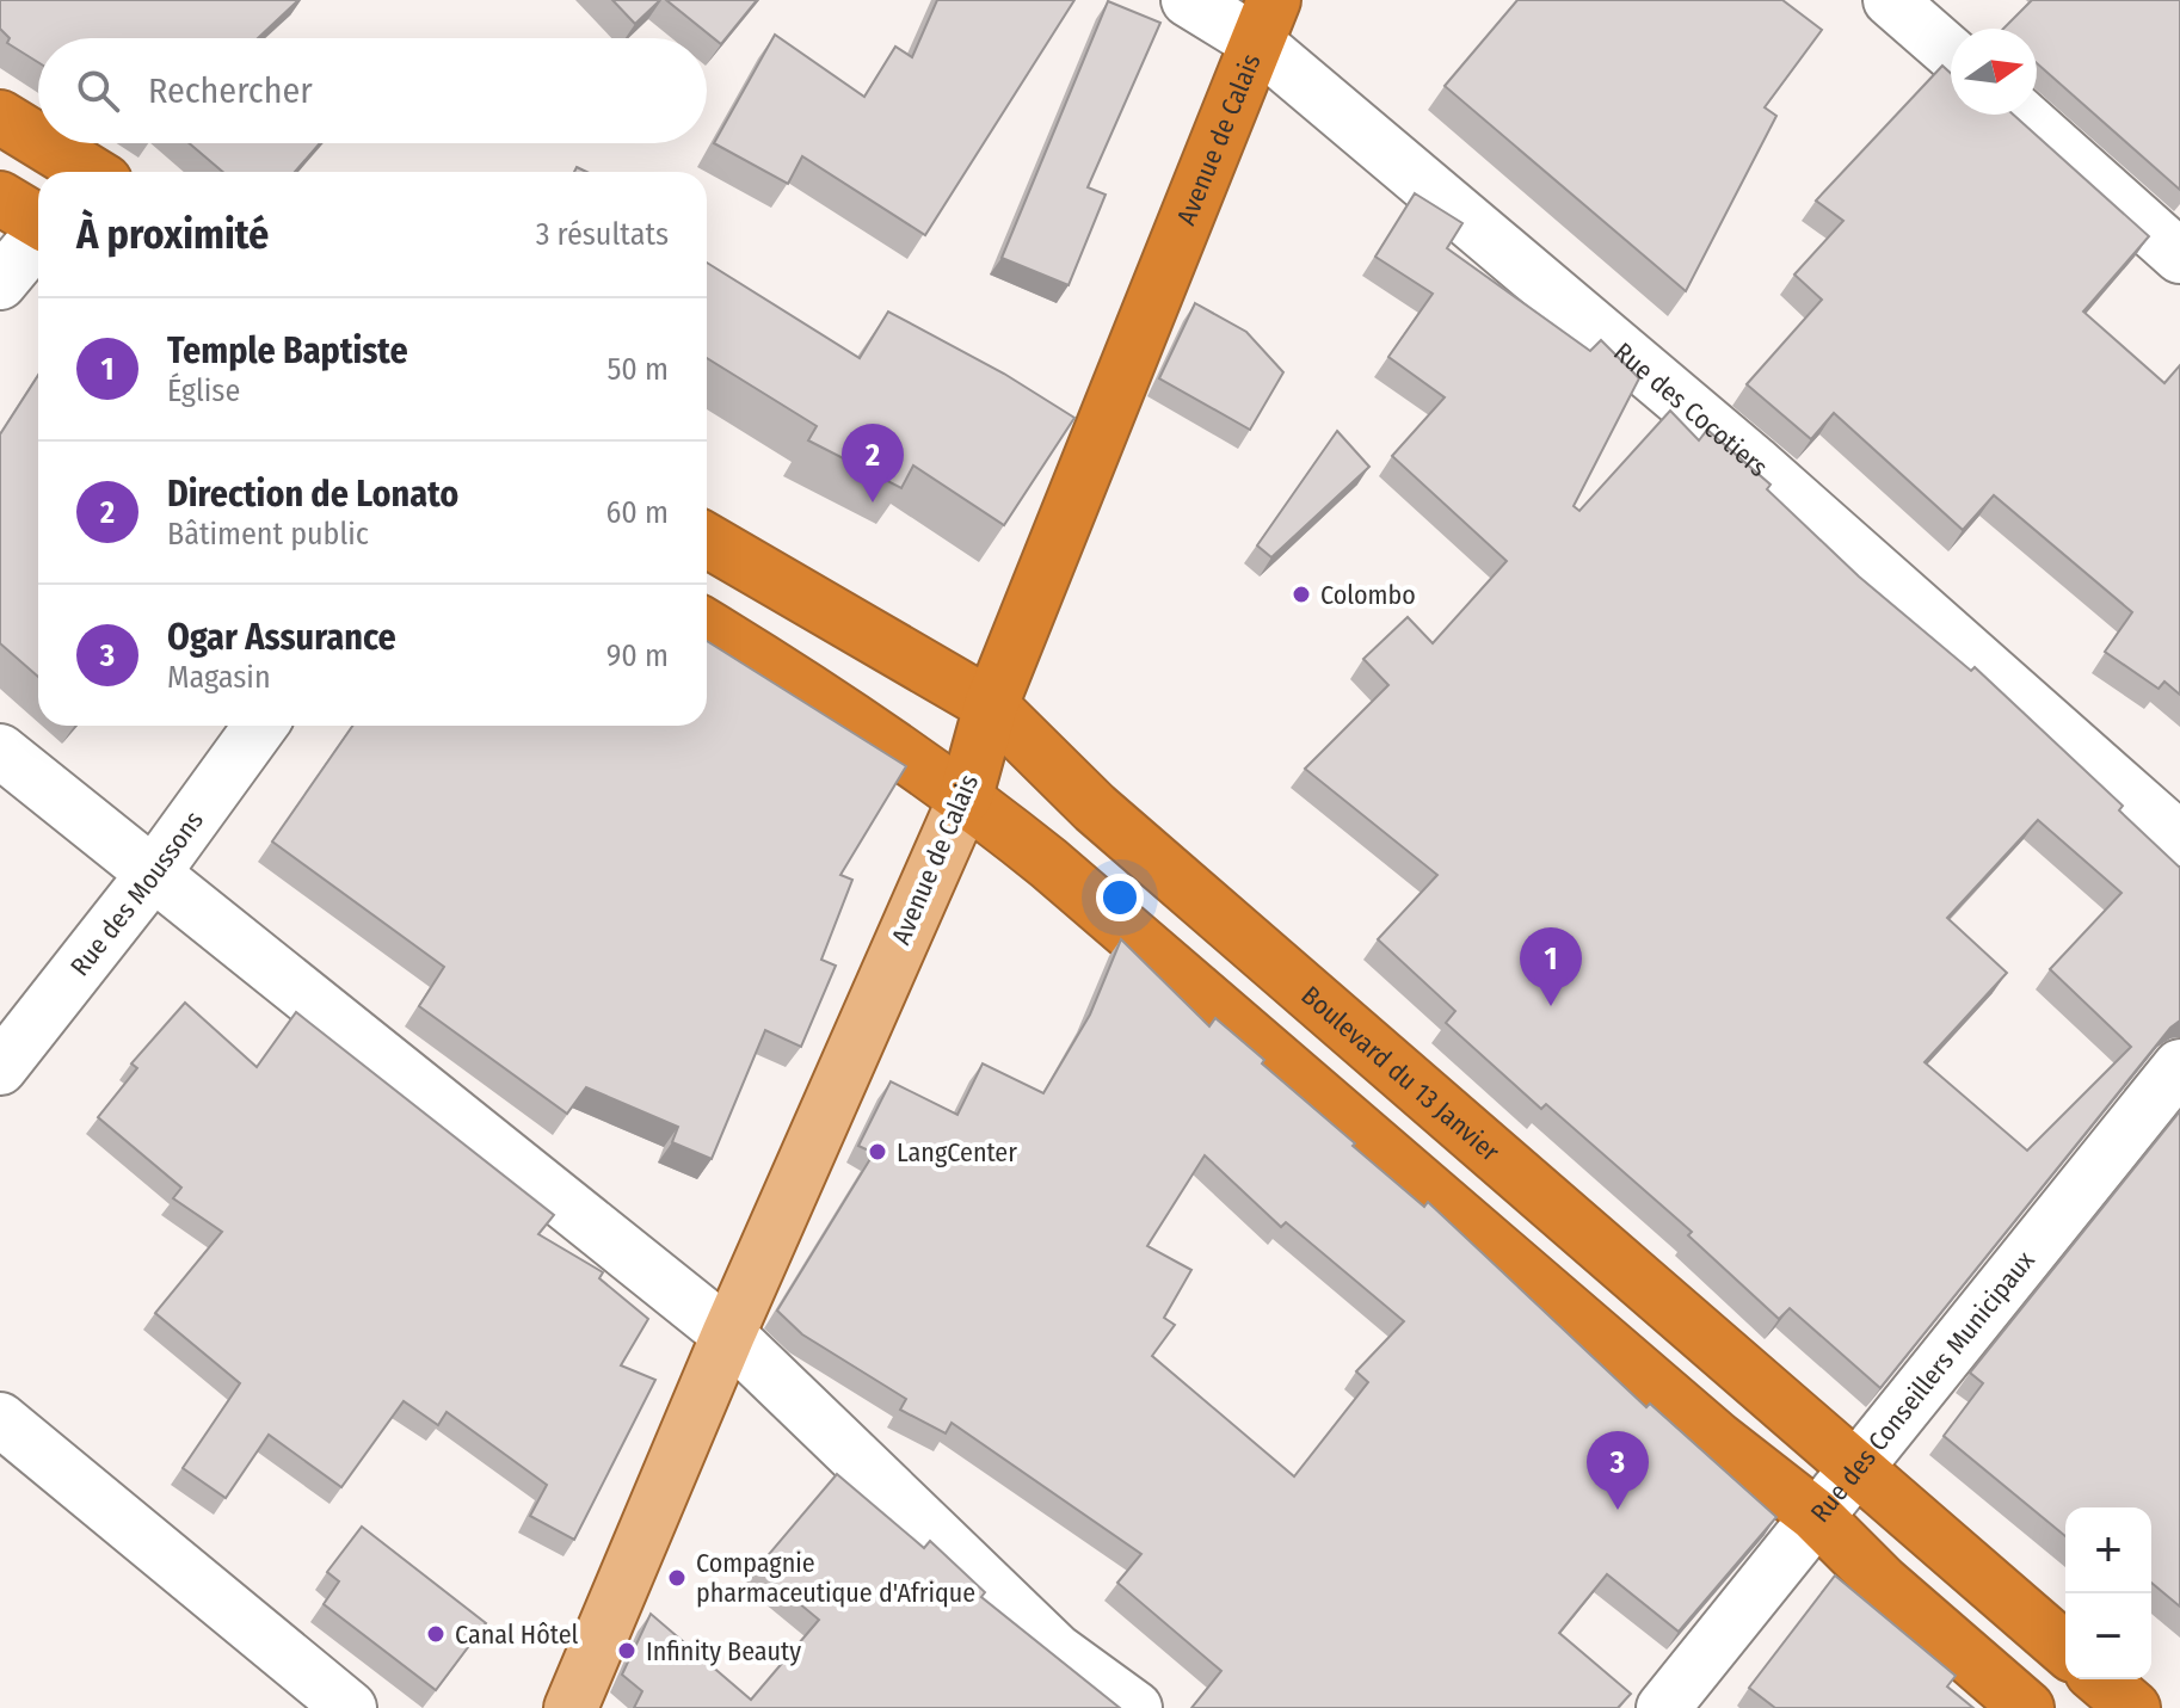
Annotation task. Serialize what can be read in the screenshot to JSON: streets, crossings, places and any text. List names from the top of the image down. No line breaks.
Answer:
{"streets":{"highway":["Avenue de Calais","Boulevard du 13 Janvier"],"street":["Rue des Cocotiers","Rue des Moussons","Rue des Conseillers Municipaux"]},"crossings":[["Avenue de Calais","Rue des Cocotiers"],["Avenue de Calais","Boulevard du 13 Janvier"],["Boulevard du 13 Janvier","Rue des Conseillers Municipaux"]],"places":["Colombo","LangCenter","Compagnie pharmaceutique d'Afrique","Canal Hôtel","Infinity Beauty"],"north":"right","page":{"search":"Rechercher","heading":["À proximité","3 résultats"],"list":[{"mark":"1","name":"Temple Baptiste","note":"Église","value":"50 m"},{"mark":"2","name":"Direction de Lonato","note":"Bâtiment public","value":"60 m"},{"mark":"3","name":"Ogar Assurance","note":"Magasin","value":"90 m"}],"pins":["2","1","3"],"map_buttons":["+","−"]}}
